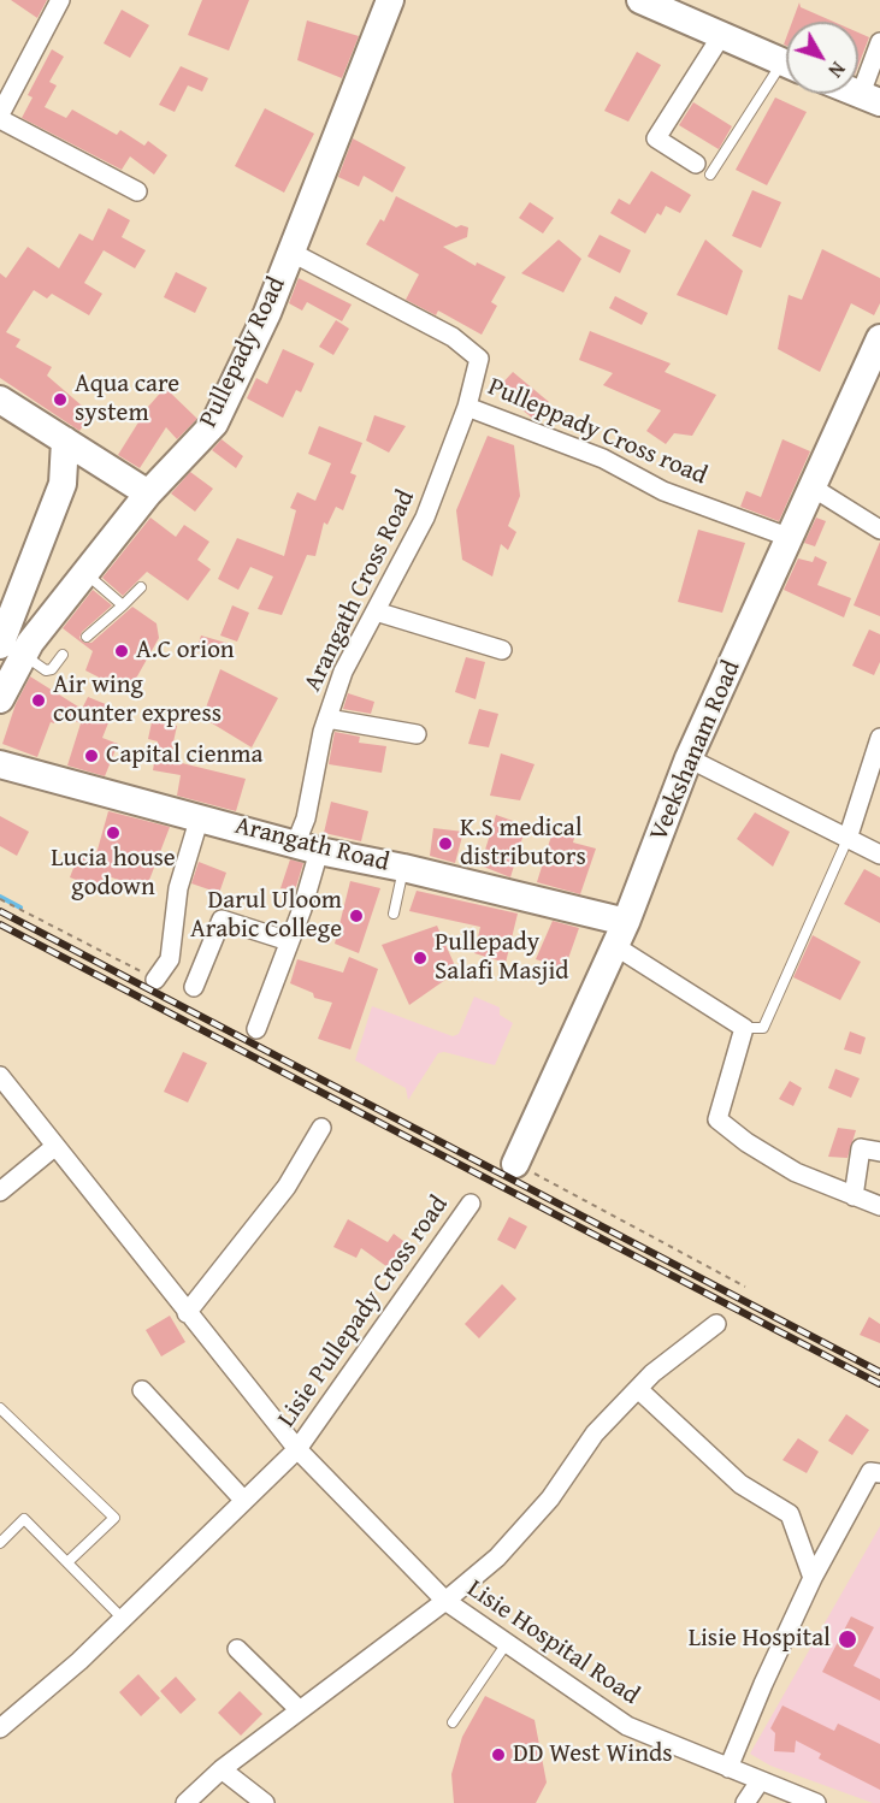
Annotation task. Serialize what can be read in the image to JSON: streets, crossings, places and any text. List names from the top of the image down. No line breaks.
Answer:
{"streets":{"street":["Pullepady Road","Pulleppady Cross road","Arangath Cross Road","Veekshanam Road","Arangath Road","Lisie Pullepady Cross road","Lisie Hospital Road"]},"crossings":[["Pullepady Road","Pulleppady Cross road"],["Pulleppady Cross road","Arangath Cross Road"],["Pulleppady Cross road","Veekshanam Road"],["Arangath Cross Road","Arangath Road"],["Veekshanam Road","Arangath Road"]],"places":["Aqua care system","A.C orion","Air wing counter express","Capital cienma","Lucia house godown","K.S medical distributors","Darul Uloom Arabic College","Pullepady Salafi Masjid","Lisie Hospital","DD West Winds"],"north":"bottom right"}
